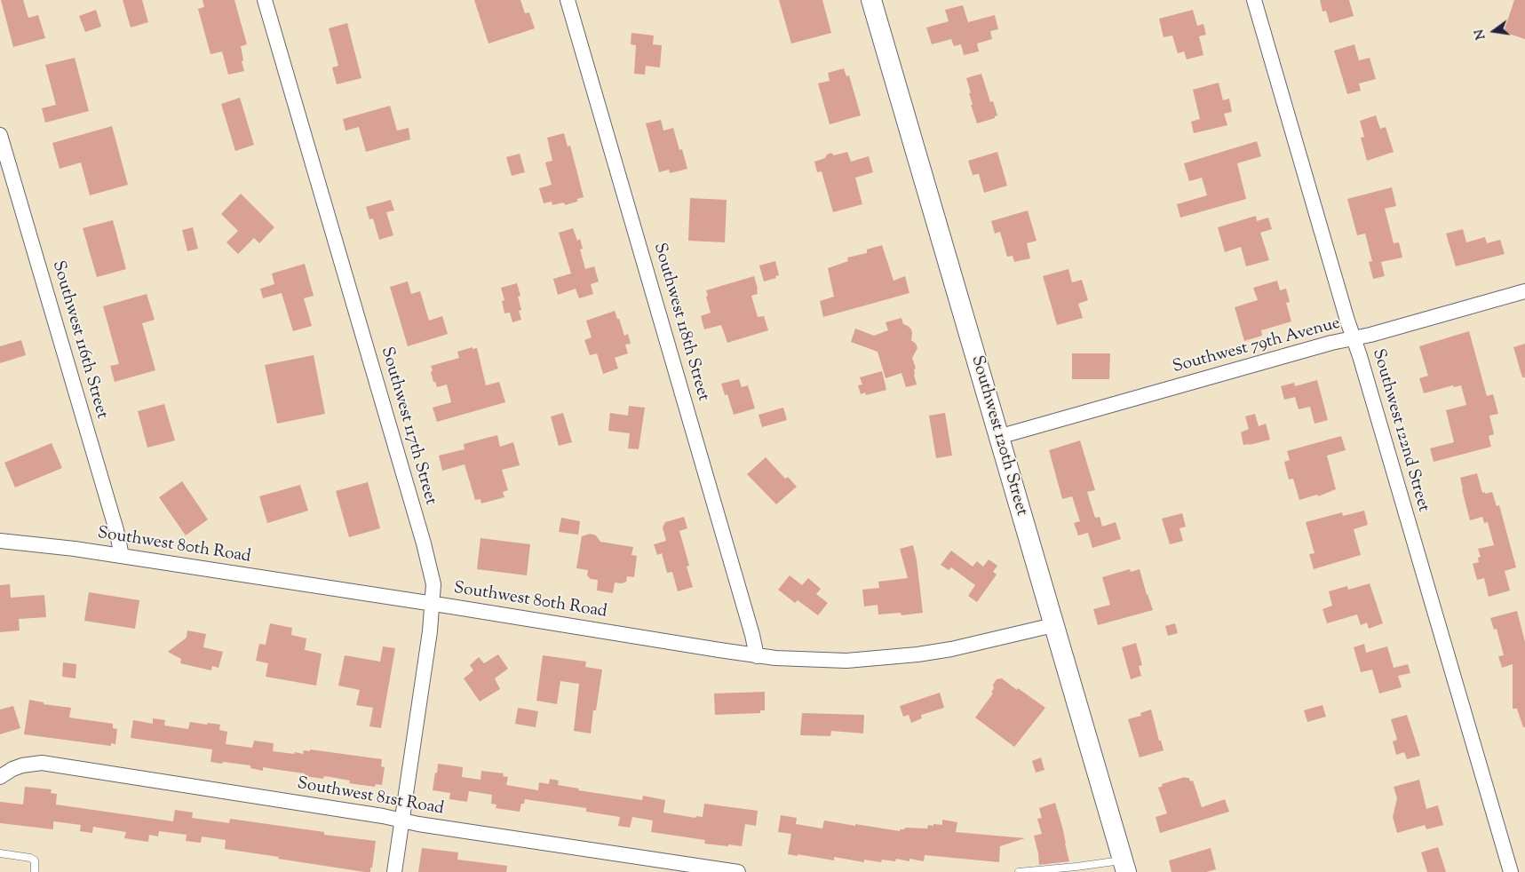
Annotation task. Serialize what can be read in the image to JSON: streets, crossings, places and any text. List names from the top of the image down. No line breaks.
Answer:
{"streets":{"street":["Southwest 118th Street","Southwest 116th Street","Southwest 79th Avenue","Southwest 117th Street","Southwest 122nd Street","Southwest 120th Street","Southwest 80th Road","Southwest 81st Road"]},"crossings":[["Southwest 118th Street","Southwest 80th Road"],["Southwest 116th Street","Southwest 80th Road"],["Southwest 79th Avenue","Southwest 122nd Street"],["Southwest 79th Avenue","Southwest 120th Street"],["Southwest 117th Street","Southwest 80th Road"],["Southwest 117th Street","Southwest 81st Road"],["Southwest 120th Street","Southwest 80th Road"]],"north":"left"}
